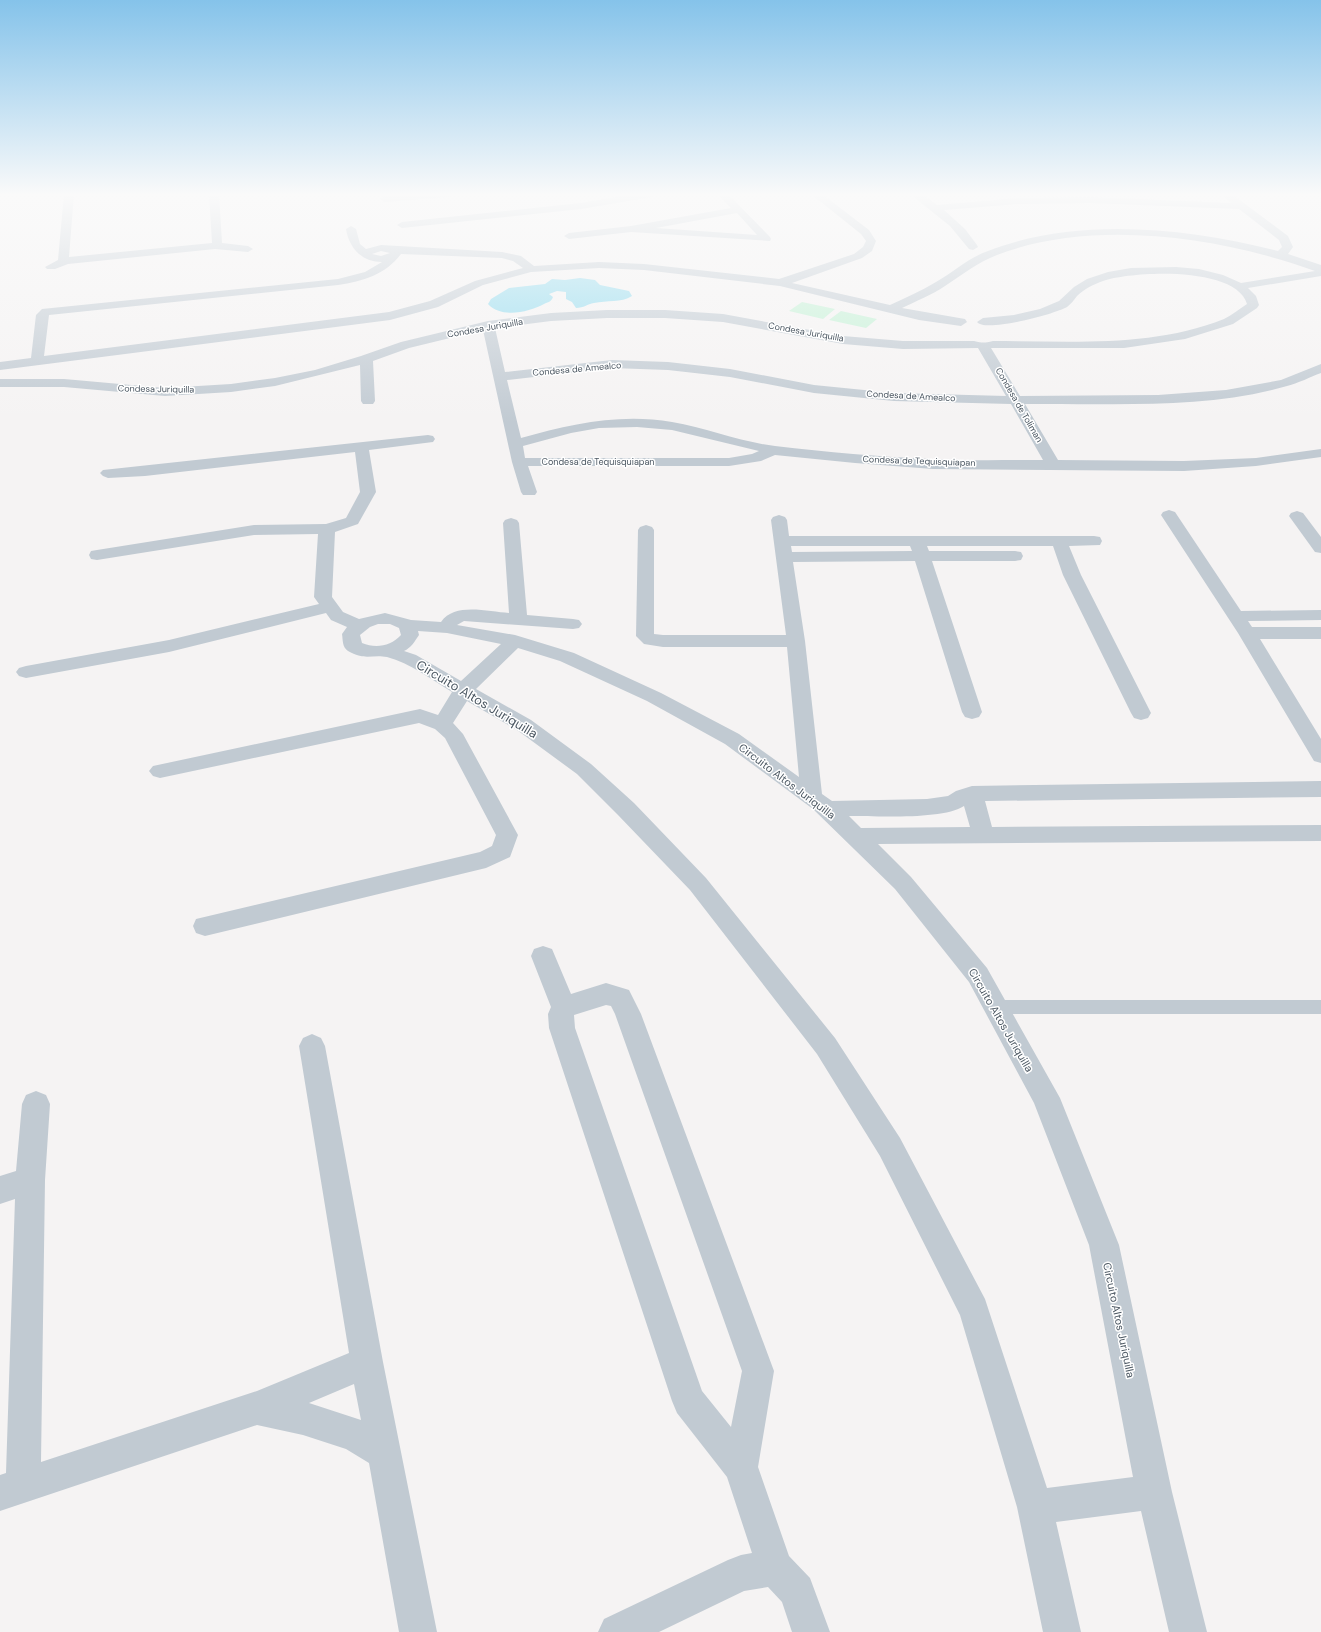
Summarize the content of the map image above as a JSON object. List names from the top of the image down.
{
  "streets": {
    "street": [
      "Condesa Juriquilla",
      "Condesa de Amealco",
      "Condesa de Toliman",
      "Condesa de Tequisquiapan",
      "Circuito Altos Juriquilla"
    ]
  },
  "crossings": [
    ["Condesa Juriquilla", "Condesa de Toliman"],
    ["Condesa de Amealco", "Condesa de Toliman"],
    ["Condesa de Toliman", "Condesa de Tequisquiapan"]
  ]
}
